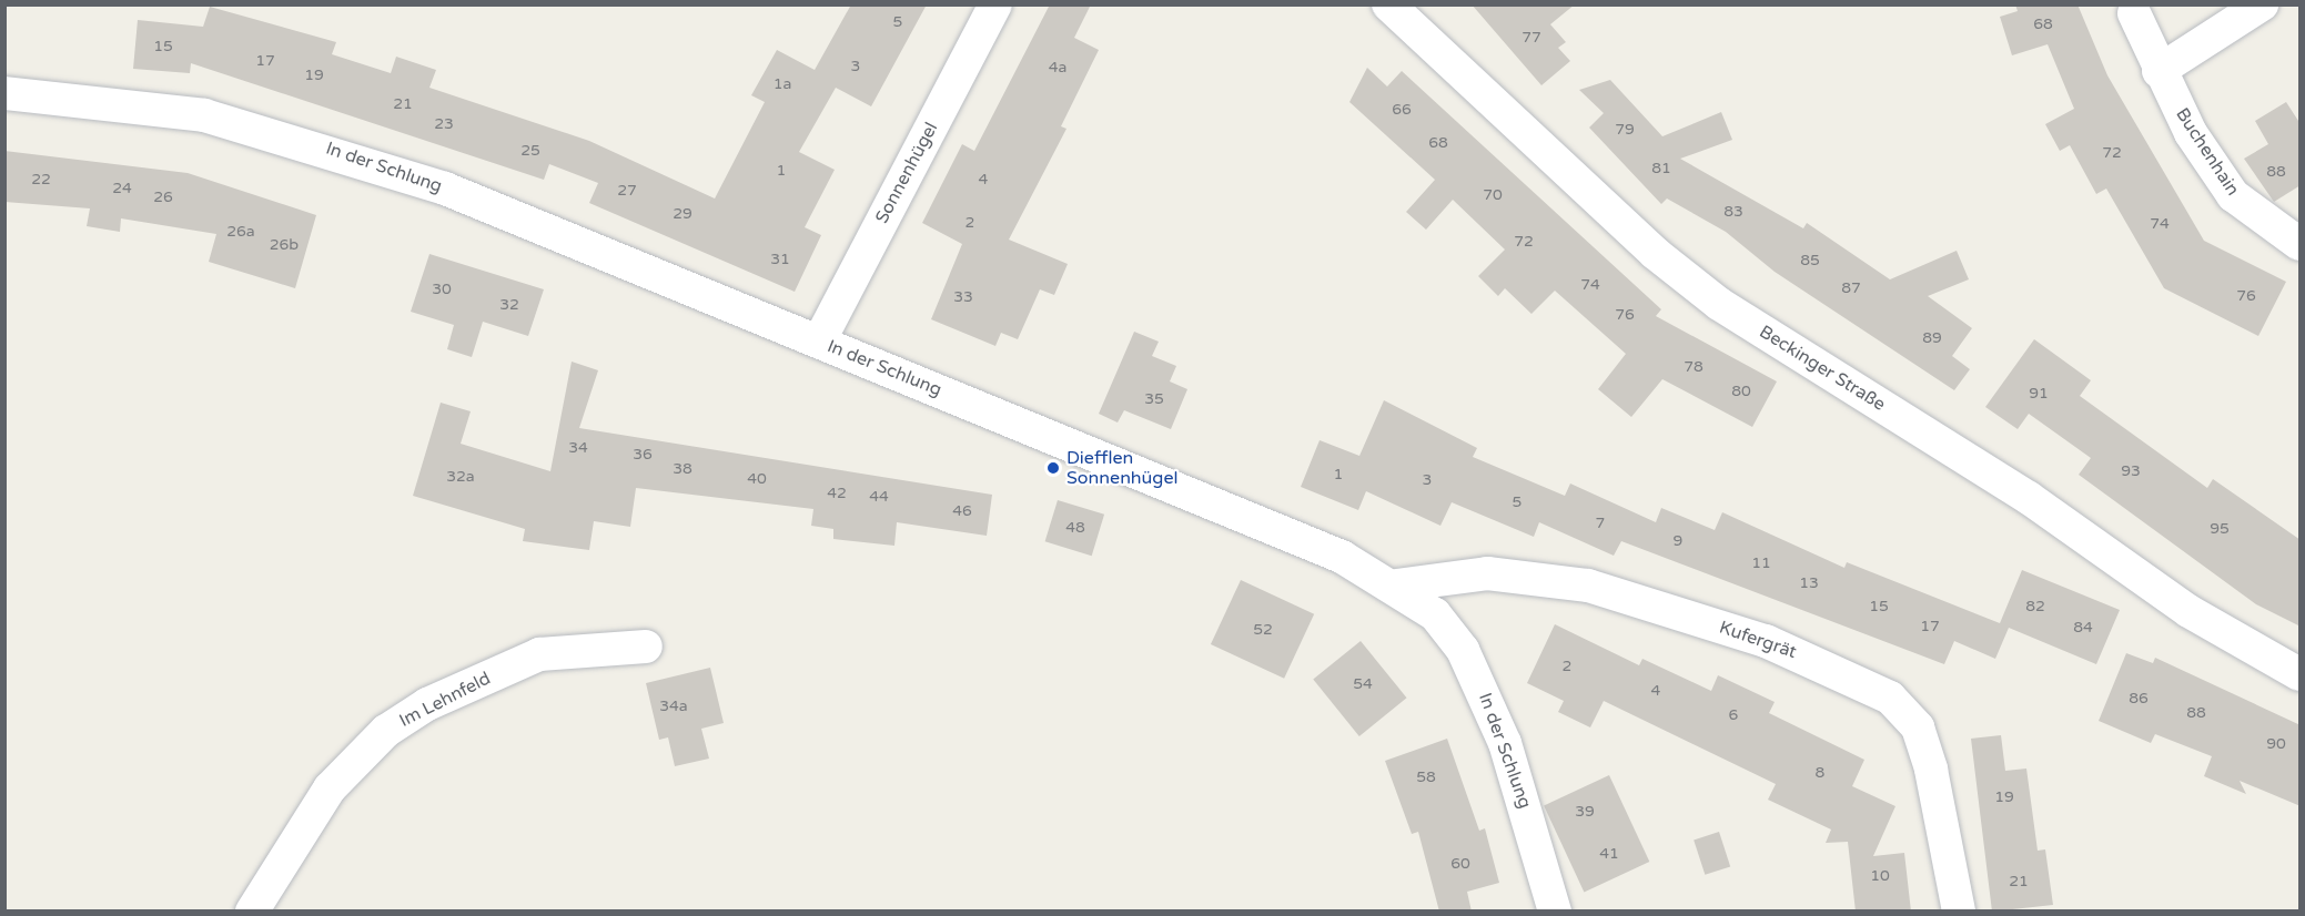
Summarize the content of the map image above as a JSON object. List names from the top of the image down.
{
  "streets": {
    "street": [
      "Buchenhain",
      "In der Schlung",
      "Sonnenhügel",
      "Beckinger Straße",
      "Kufergrät",
      "Im Lehnfeld"
    ]
  },
  "crossings": [
    ["In der Schlung", "Sonnenhügel"],
    ["In der Schlung", "Kufergrät"]
  ],
  "places": ["Diefflen Sonnenhügel"],
  "house_numbers": [
    "5",
    "68",
    "77",
    "15",
    "17",
    "3",
    "4a",
    "19",
    "1a",
    "21",
    "66",
    "23",
    "79",
    "68",
    "25",
    "72",
    "81",
    "1",
    "88",
    "22",
    "4",
    "24",
    "27",
    "70",
    "26",
    "83",
    "29",
    "2",
    "74",
    "26a",
    "72",
    "26b",
    "31",
    "85",
    "74",
    "87",
    "30",
    "76",
    "33",
    "32",
    "76",
    "89",
    "78",
    "80",
    "91",
    "35",
    "34",
    "36",
    "38",
    "93",
    "1",
    "32a",
    "40",
    "3",
    "42",
    "44",
    "5",
    "46",
    "7",
    "48",
    "95",
    "9",
    "11",
    "13",
    "15",
    "82",
    "17",
    "84",
    "52",
    "2",
    "54",
    "4",
    "86",
    "34a",
    "88",
    "6",
    "90",
    "8",
    "58",
    "19",
    "39",
    "41",
    "60",
    "10",
    "21"
  ]
}
